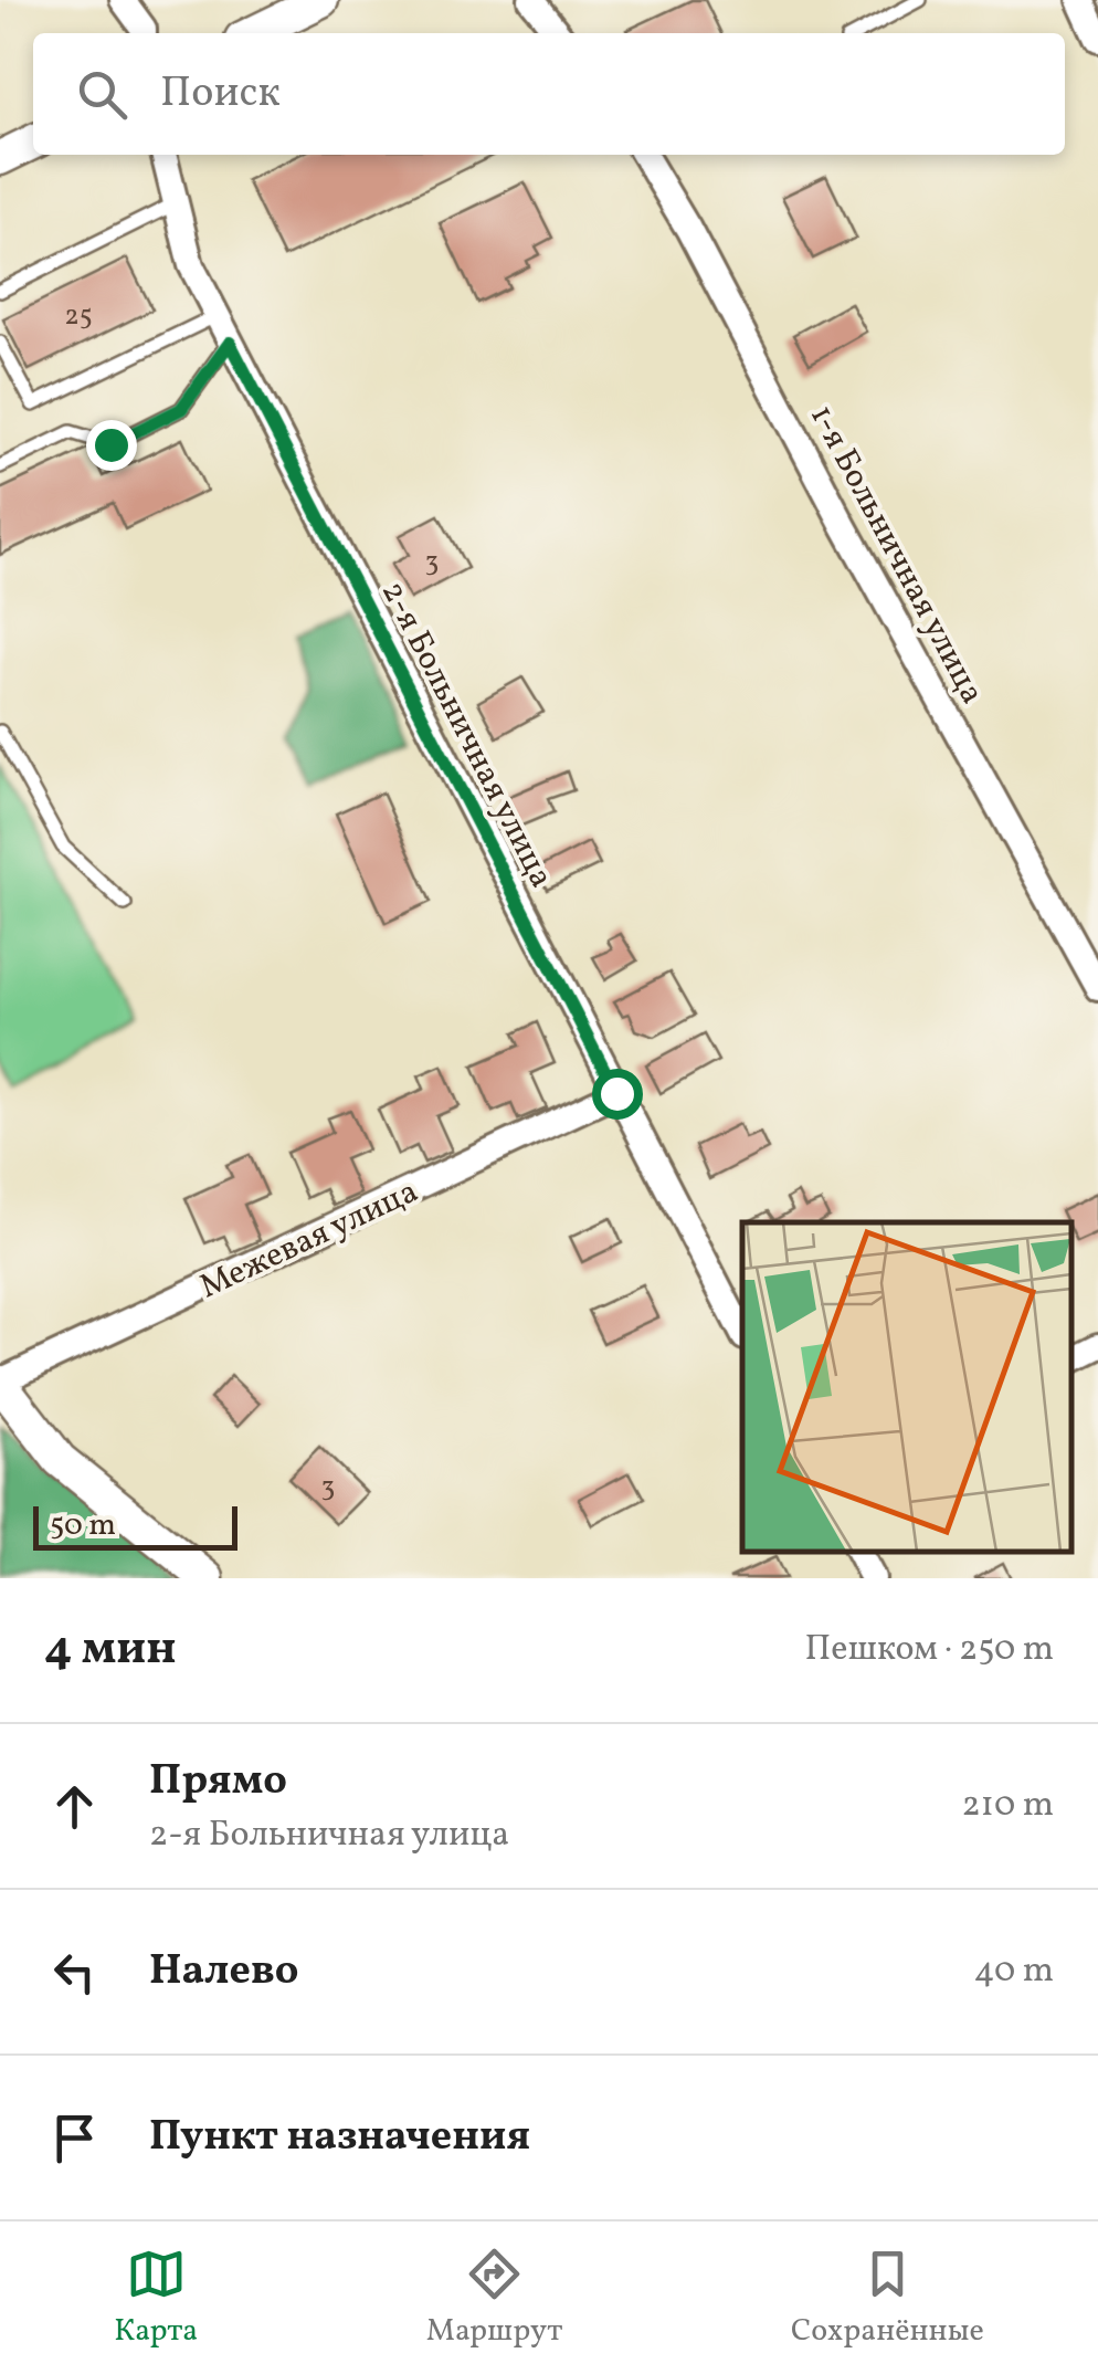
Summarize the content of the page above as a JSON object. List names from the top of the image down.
{
  "streets": {
    "street": ["1-я Больничная улица", "2-я Больничная улица", "Межевая улица"]
  },
  "crossings": [
    ["2-я Больничная улица", "Межевая улица"]
  ],
  "house_numbers": ["25", "3", "3"],
  "scale_bar": "50 m",
  "page": {
    "search": "Поиск",
    "scale": "50 m",
    "heading": ["4 мин", "Пешком · 250 m"],
    "list": [
      ["Прямо", "2-я Больничная улица", "210 m"],
      ["Налево", "40 m"],
      "Пункт назначения"
    ],
    "nav": ["Карта", "Маршрут", "Сохранённые"]
  }
}
